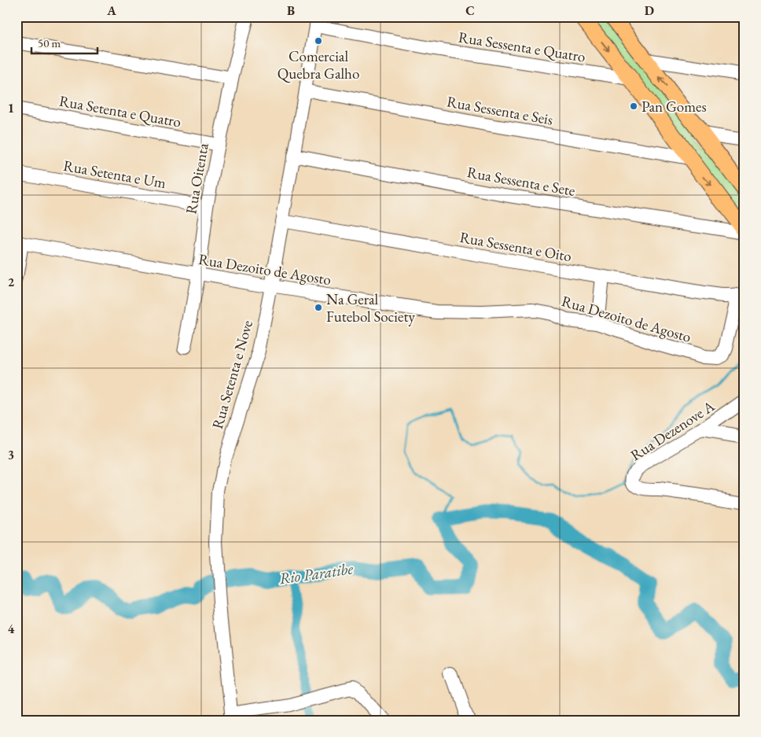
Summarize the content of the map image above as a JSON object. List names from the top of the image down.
{
  "streets": {
    "street": [
      "Rua Sessenta e Quatro",
      "Rua Sessenta e Seis",
      "Rua Setenta e Quatro",
      "Rua Setenta e Um",
      "Rua Oitenta",
      "Rua Sessenta e Sete",
      "Rua Sessenta e Oito",
      "Rua Dezoito de Agosto",
      "Rua Setenta e Nove",
      "Rua Dezenove A"
    ]
  },
  "crossings": [
    ["Rua Sessenta e Quatro", "Rua Setenta e Nove"],
    ["Rua Sessenta e Seis", "Rua Setenta e Nove"],
    ["Rua Setenta e Quatro", "Rua Oitenta"],
    ["Rua Setenta e Um", "Rua Oitenta"],
    ["Rua Oitenta", "Rua Dezoito de Agosto"],
    ["Rua Sessenta e Sete", "Rua Setenta e Nove"],
    ["Rua Sessenta e Oito", "Rua Dezoito de Agosto"],
    ["Rua Sessenta e Oito", "Rua Setenta e Nove"],
    ["Rua Dezoito de Agosto", "Rua Setenta e Nove"]
  ],
  "water": ["Rio Paratibe"],
  "places": ["Comercial Quebra Galho", "Pan Gomes", "Na Geral Futebol Society"],
  "scale_bar": "50 m",
  "grid": {
    "columns": [
      "A",
      "B",
      "C",
      "D"
    ],
    "rows": [
      "1",
      "2",
      "3",
      "4"
    ]
  }
}
